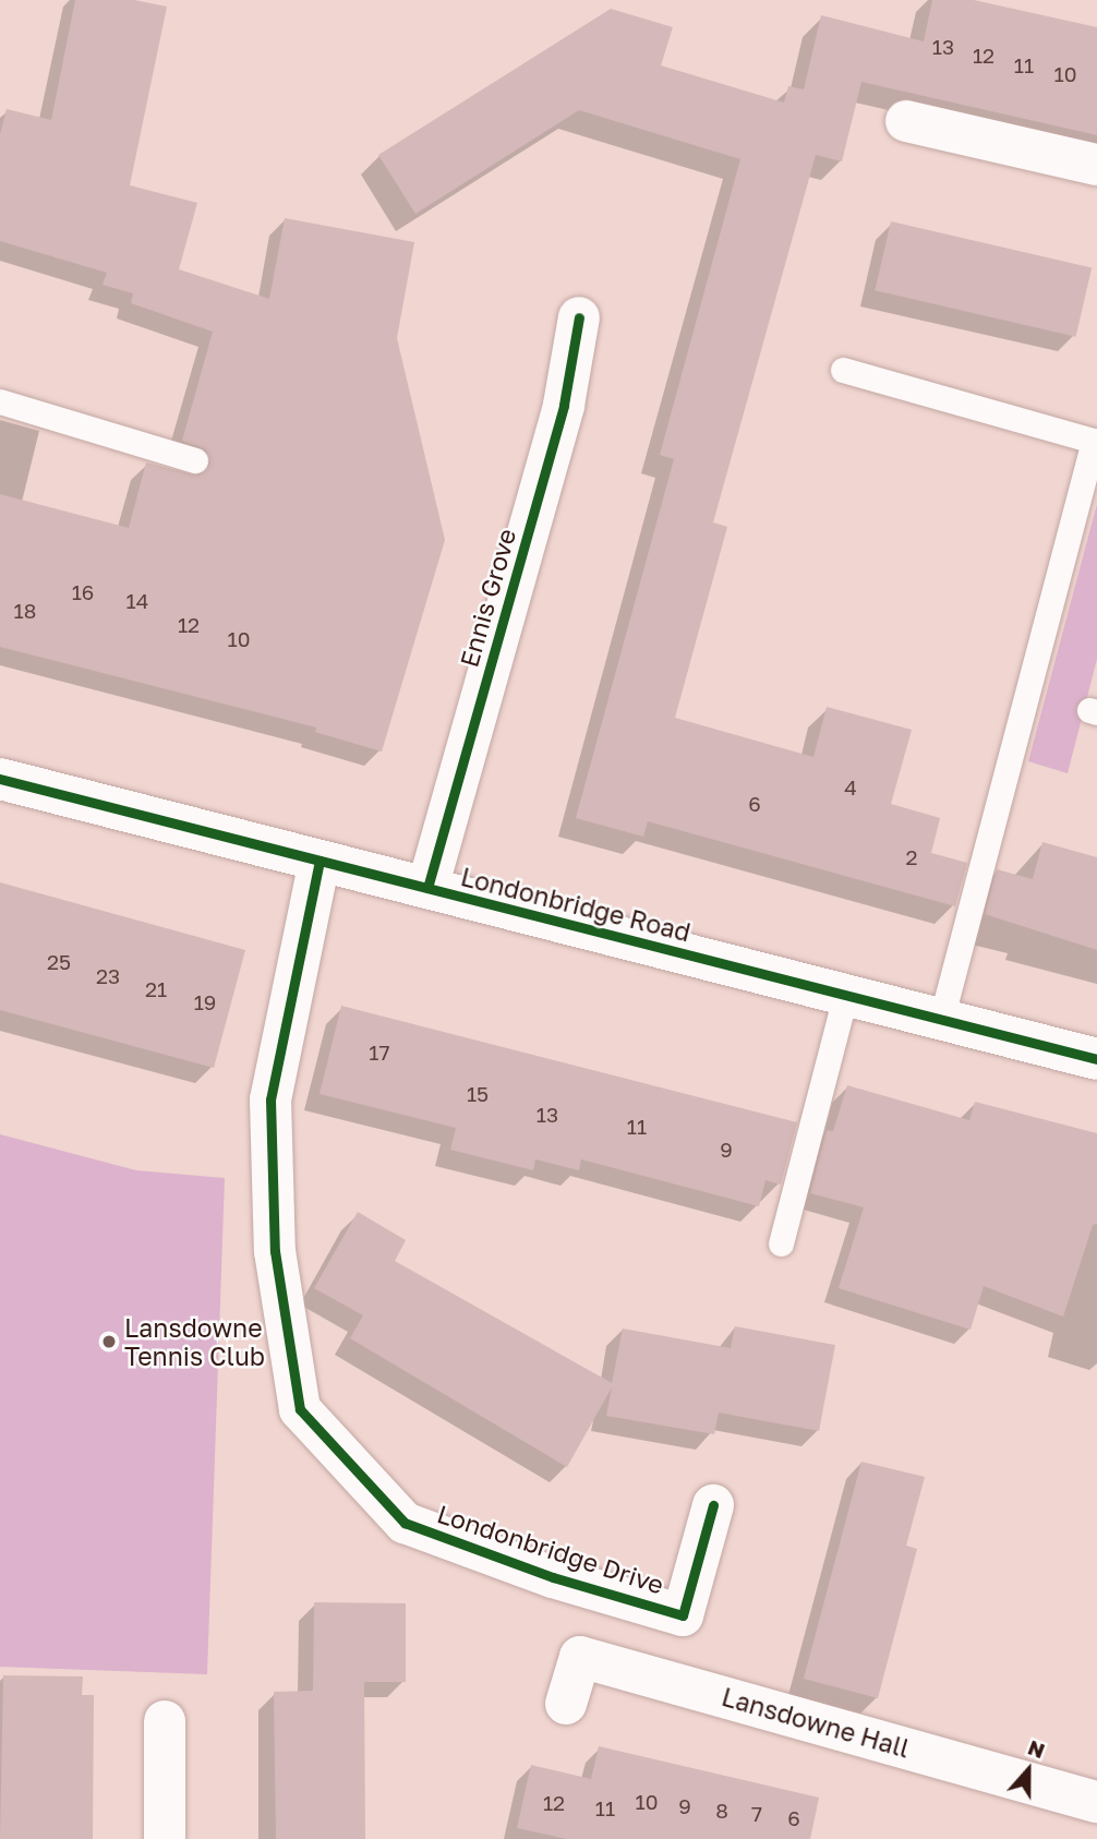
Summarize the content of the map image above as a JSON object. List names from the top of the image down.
{
  "streets": {
    "street": [
      "Ennis Grove",
      "Londonbridge Road",
      "Londonbridge Drive",
      "Lansdowne Hall"
    ]
  },
  "crossings": [
    ["Ennis Grove", "Londonbridge Road"],
    ["Londonbridge Road", "Londonbridge Drive"]
  ],
  "places": ["Lansdowne Tennis Club"],
  "house_numbers": [
    "13",
    "12",
    "11",
    "10",
    "16",
    "14",
    "18",
    "12",
    "10",
    "4",
    "6",
    "2",
    "25",
    "23",
    "21",
    "19",
    "17",
    "15",
    "13",
    "11",
    "9",
    "10",
    "12",
    "9",
    "11",
    "8",
    "7",
    "6"
  ],
  "north": "top"
}
